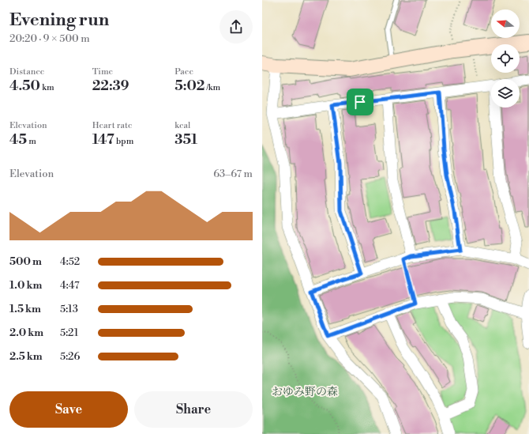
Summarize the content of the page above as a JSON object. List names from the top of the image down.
{
  "parks": ["おゆみ野の森"],
  "north": "left",
  "page": {
    "heading": ["Evening run", "20:20 · 9 × 500 m"],
    "stats": [
      ["Distance", "4.50 km"],
      ["Time", "22:39"],
      ["Pace", "5:02 /km"],
      ["Elevation", "45 m"],
      ["Heart rate", "147 bpm"],
      ["kcal", "351"]
    ],
    "chart": ["Elevation", "63–67 m"],
    "list": [
      {
        "name": "500 m",
        "note": "4:52"
      },
      {
        "name": "1.0 km",
        "note": "4:47"
      },
      {
        "name": "1.5 km",
        "note": "5:13"
      },
      {
        "name": "2.0 km",
        "note": "5:21"
      },
      {
        "name": "2.5 km",
        "note": "5:26"
      }
    ],
    "buttons": ["Save", "Share"]
  }
}
